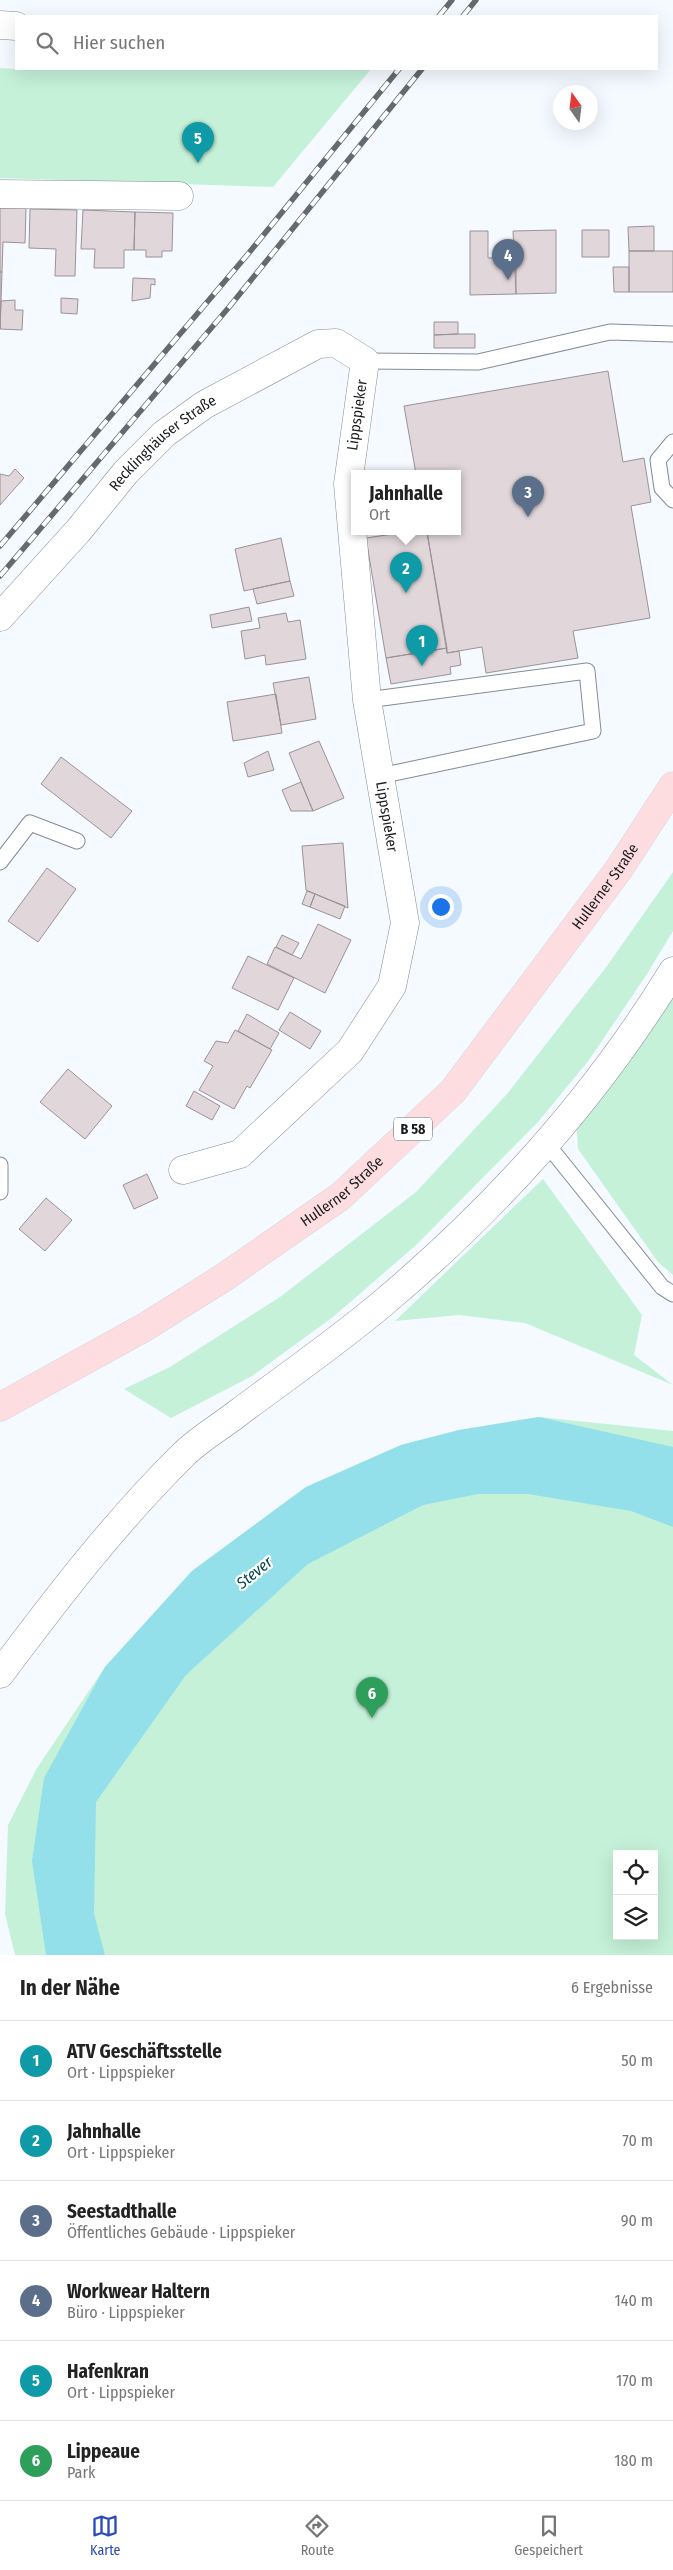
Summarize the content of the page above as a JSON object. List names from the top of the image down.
{
  "streets": {
    "main road": ["Hullerner Straße", "B 58"],
    "street": ["Lippspieker", "Recklinghäuser Straße"]
  },
  "crossings": [
    ["Lippspieker", "Recklinghäuser Straße"]
  ],
  "water": ["Stever"],
  "north": "top",
  "page": {
    "search": "Hier suchen",
    "pins": [
      "5",
      "4",
      "3",
      "2",
      "1",
      "6"
    ],
    "popup": ["Jahnhalle", "Ort"],
    "heading": ["In der Nähe", "6 Ergebnisse"],
    "list": [
      {
        "mark": "1",
        "name": "ATV Geschäftsstelle",
        "note": "Ort · Lippspieker",
        "value": "50 m"
      },
      {
        "mark": "2",
        "name": "Jahnhalle",
        "note": "Ort · Lippspieker",
        "value": "70 m"
      },
      {
        "mark": "3",
        "name": "Seestadthalle",
        "note": "Öffentliches Gebäude · Lippspieker",
        "value": "90 m"
      },
      {
        "mark": "4",
        "name": "Workwear Haltern",
        "note": "Büro · Lippspieker",
        "value": "140 m"
      },
      {
        "mark": "5",
        "name": "Hafenkran",
        "note": "Ort · Lippspieker",
        "value": "170 m"
      },
      {
        "mark": "6",
        "name": "Lippeaue",
        "note": "Park",
        "value": "180 m"
      }
    ],
    "nav": ["Karte", "Route", "Gespeichert"]
  }
}
